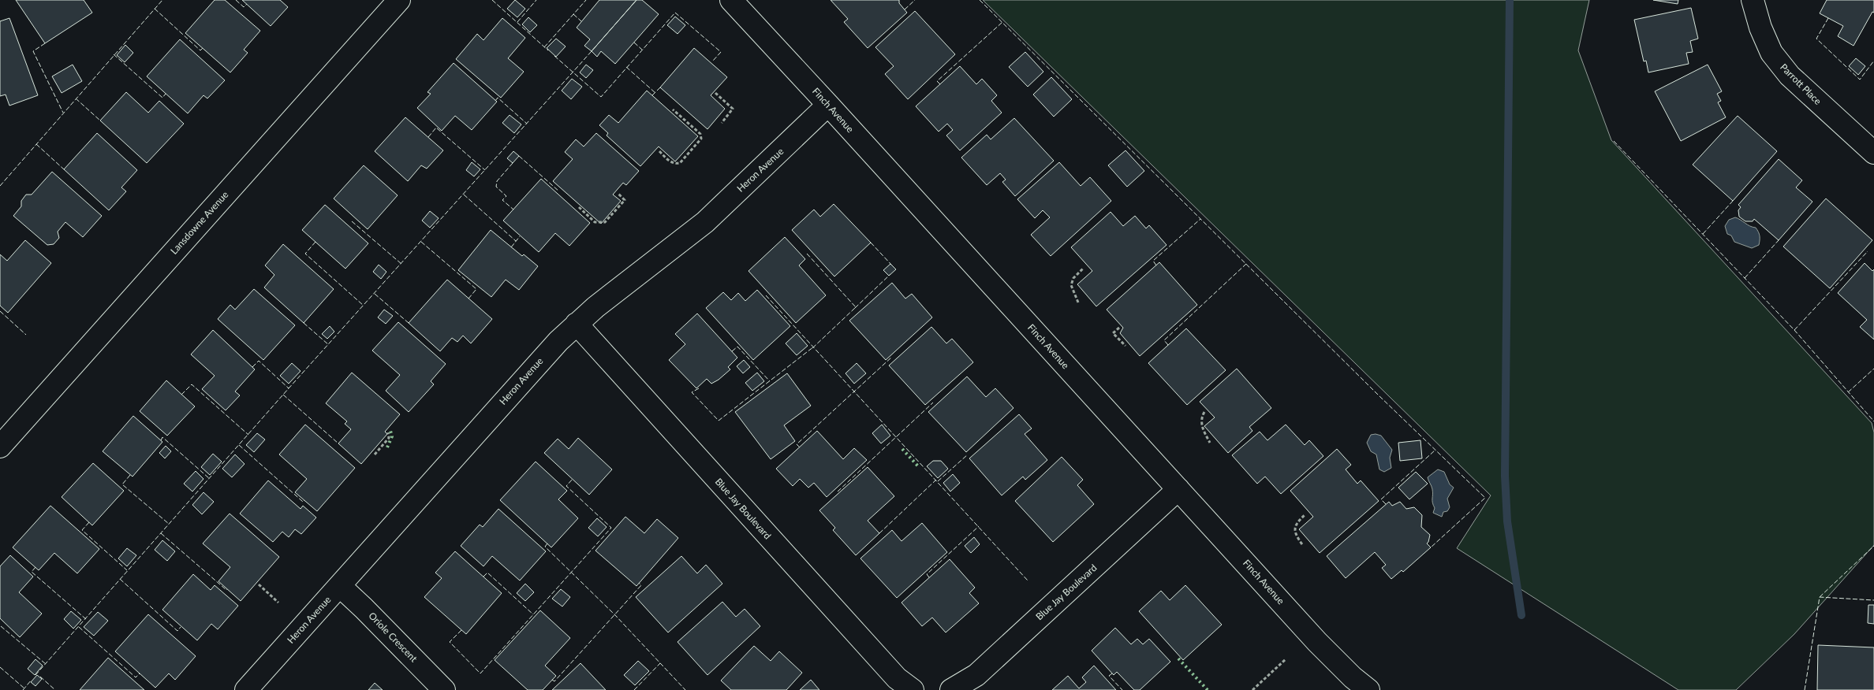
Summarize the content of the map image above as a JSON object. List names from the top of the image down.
{
  "streets": {
    "street": [
      "Parrott Place",
      "Finch Avenue",
      "Heron Avenue",
      "Lansdowne Avenue",
      "Blue Jay Boulevard",
      "Oriole Crescent"
    ]
  },
  "crossings": [
    ["Finch Avenue", "Heron Avenue"],
    ["Finch Avenue", "Blue Jay Boulevard"],
    ["Heron Avenue", "Blue Jay Boulevard"],
    ["Heron Avenue", "Oriole Crescent"]
  ]
}
